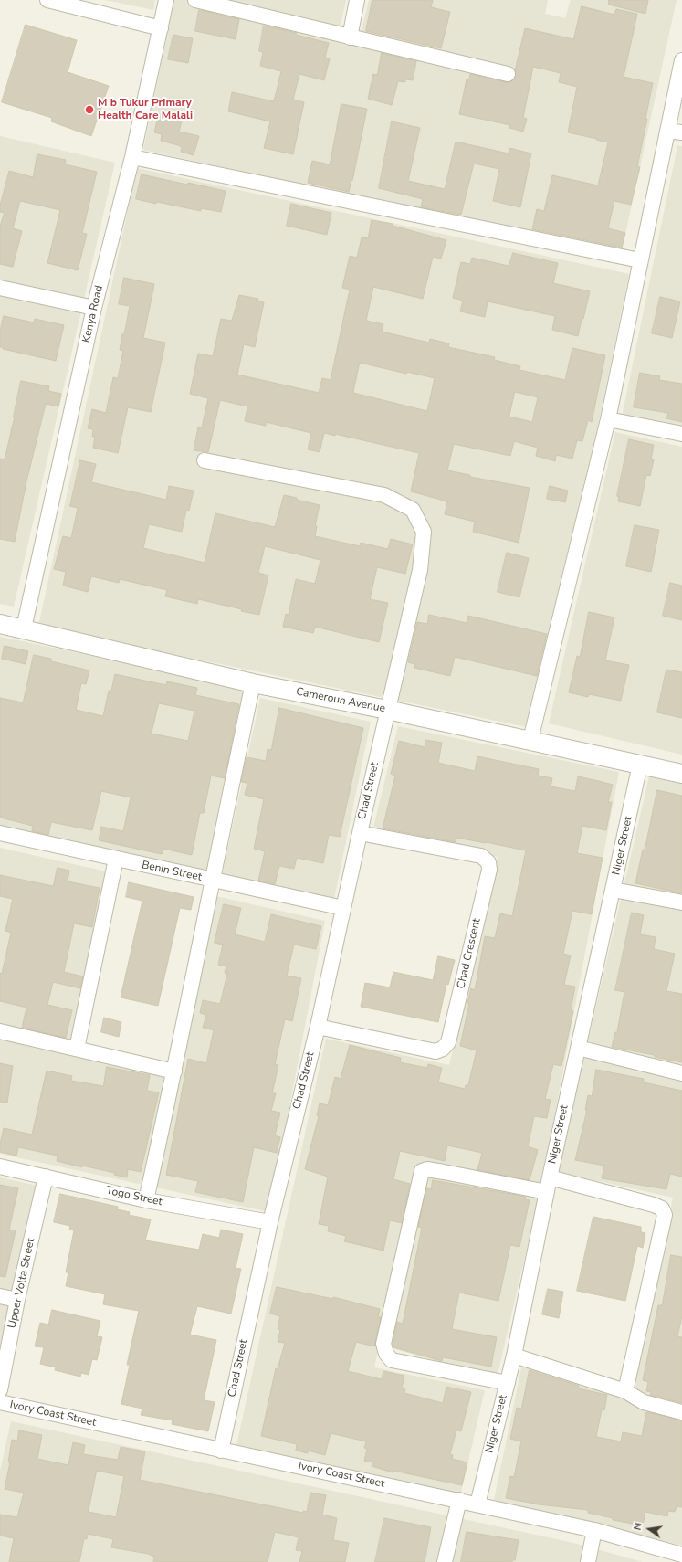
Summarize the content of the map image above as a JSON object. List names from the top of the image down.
{
  "streets": {
    "street": [
      "Kenya Road",
      "Cameroun Avenue",
      "Chad Street",
      "Niger Street",
      "Benin Street",
      "Chad Crescent",
      "Togo Street",
      "Upper Volta Street",
      "Ivory Coast Street"
    ]
  },
  "crossings": [
    ["Kenya Road", "Cameroun Avenue"],
    ["Cameroun Avenue", "Chad Street"],
    ["Cameroun Avenue", "Niger Street"],
    ["Chad Street", "Benin Street"],
    ["Chad Street", "Chad Crescent"],
    ["Chad Street", "Togo Street"],
    ["Chad Street", "Ivory Coast Street"],
    ["Niger Street", "Ivory Coast Street"],
    ["Togo Street", "Upper Volta Street"]
  ],
  "places": ["M b Tukur Primary Health Care Malali"],
  "north": "left"
}
